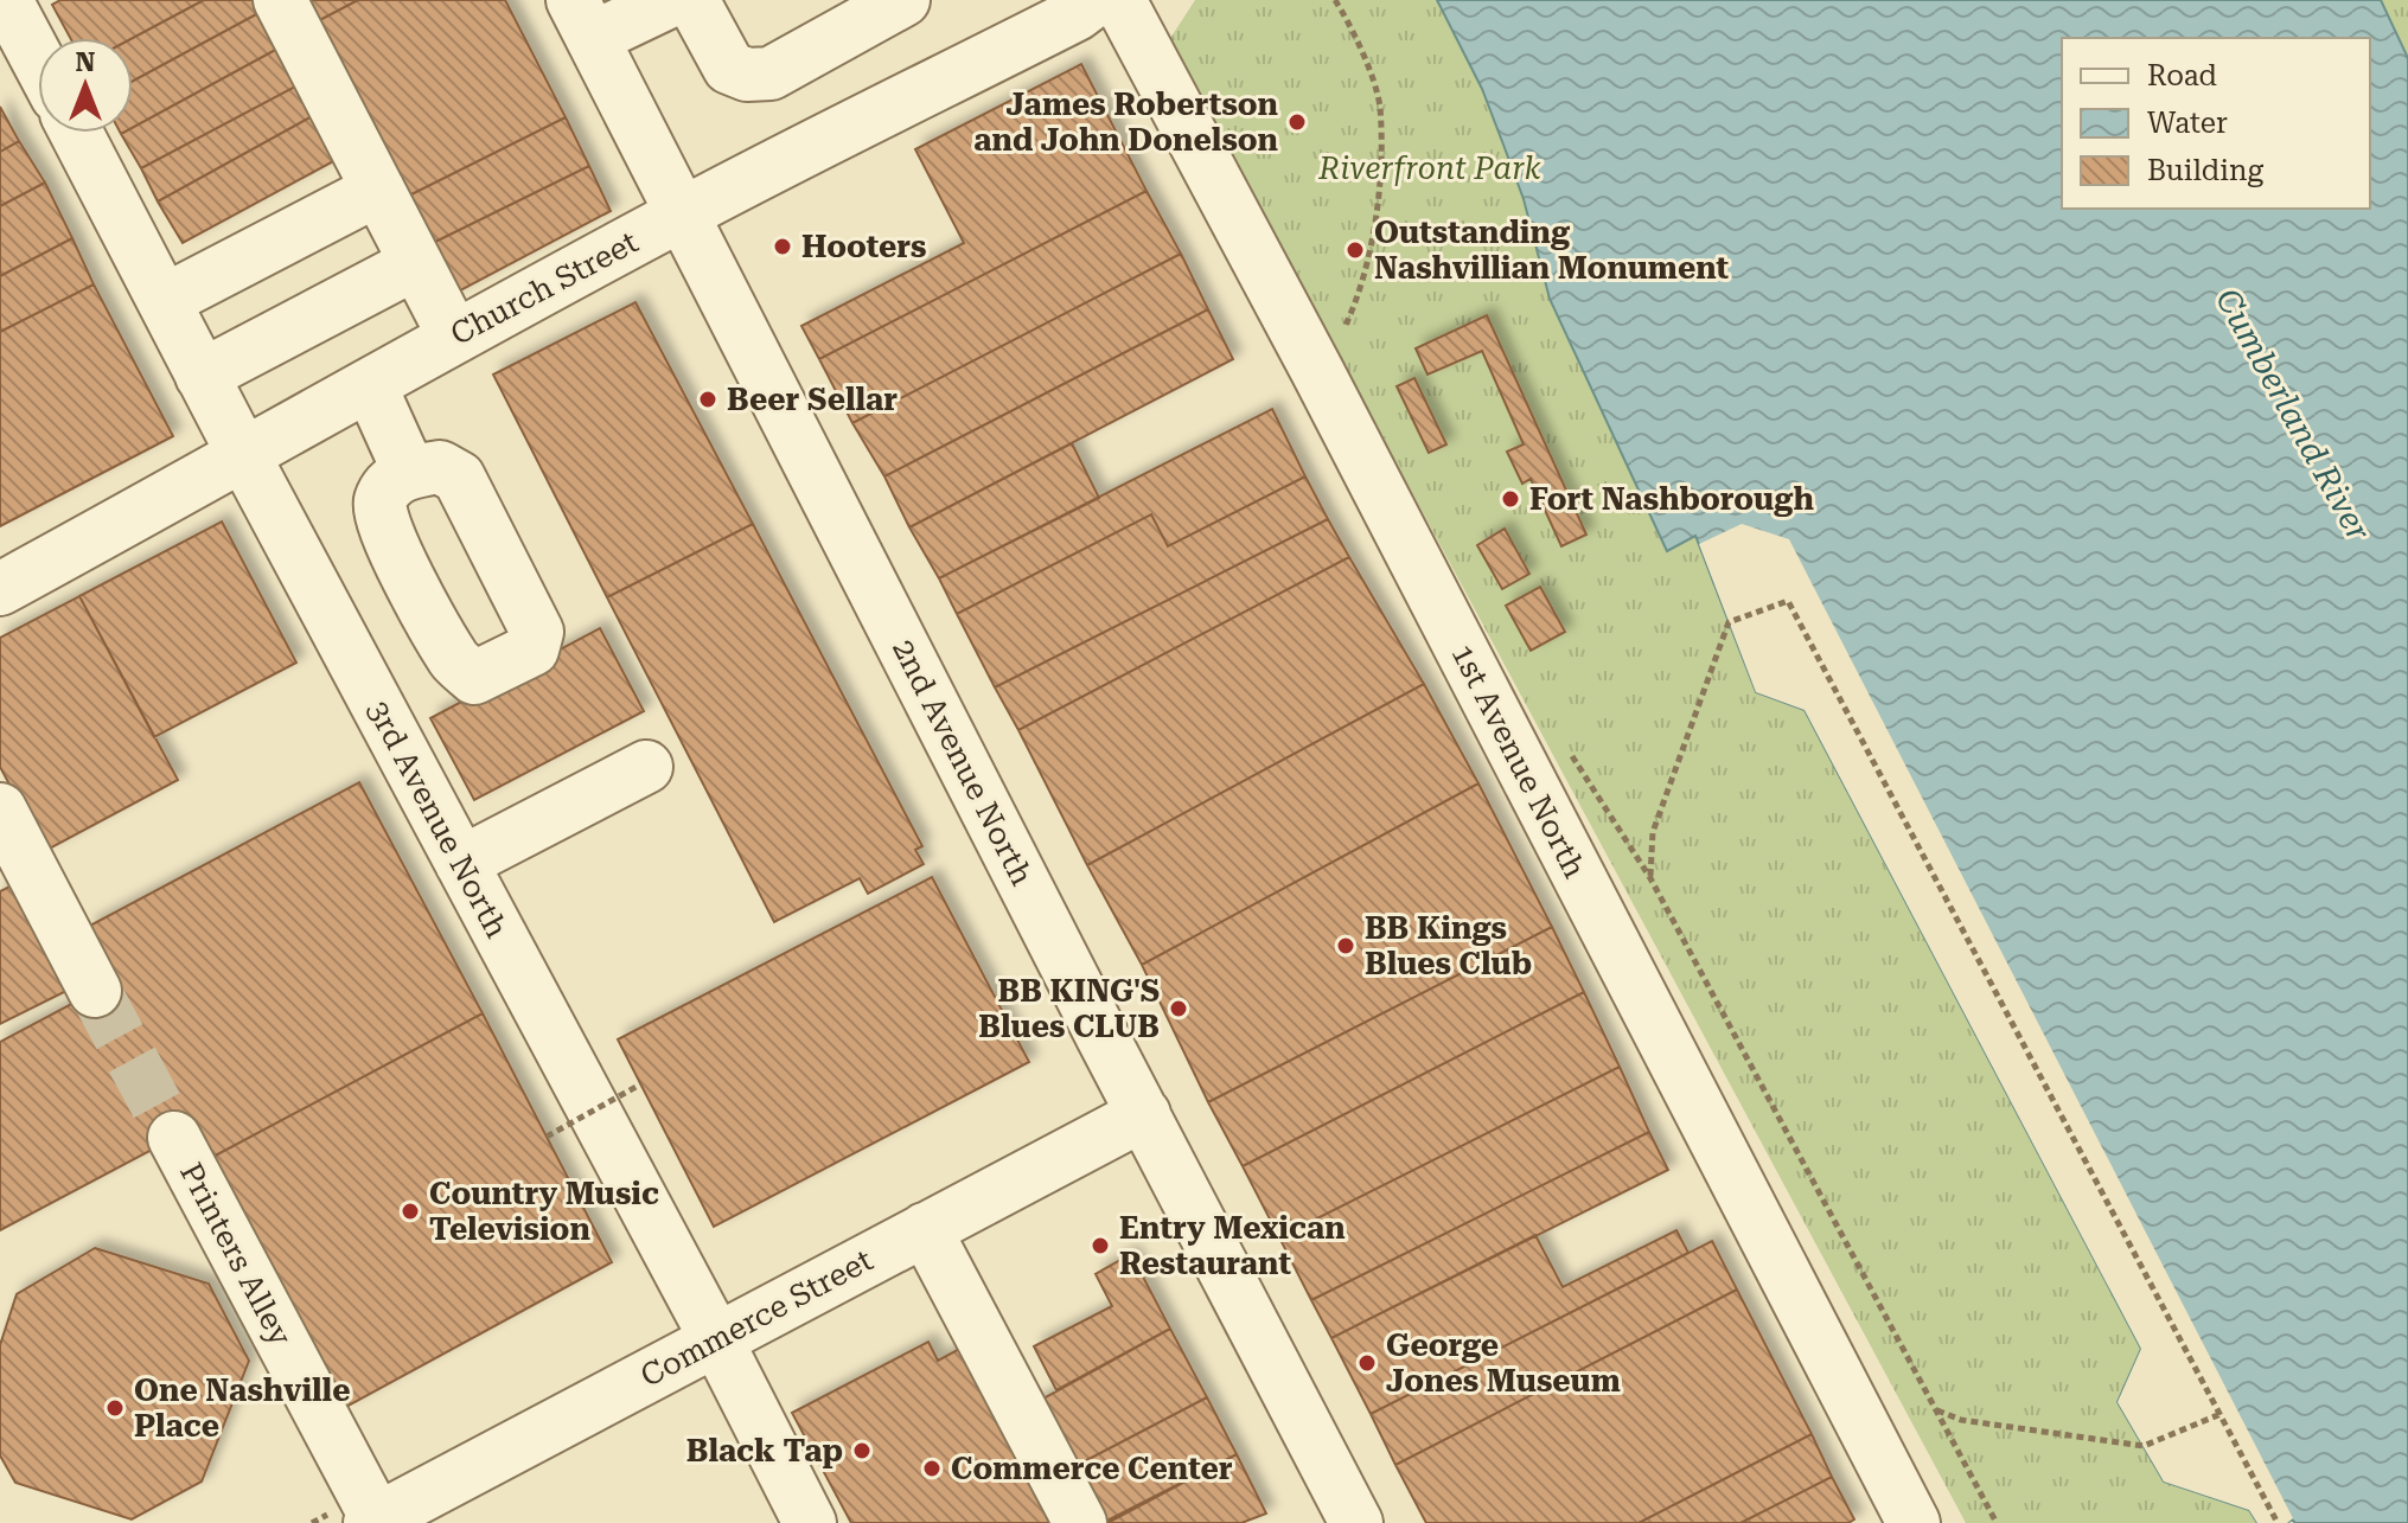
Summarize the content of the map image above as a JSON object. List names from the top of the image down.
{
  "streets": {
    "street": [
      "Church Street",
      "1st Avenue North",
      "2nd Avenue North",
      "3rd Avenue North",
      "Printers Alley",
      "Commerce Street"
    ]
  },
  "crossings": [
    ["Church Street", "2nd Avenue North"],
    ["Church Street", "3rd Avenue North"],
    ["2nd Avenue North", "Commerce Street"],
    ["3rd Avenue North", "Commerce Street"],
    ["Printers Alley", "Commerce Street"]
  ],
  "water": ["Cumberland River"],
  "parks": ["Riverfront Park"],
  "places": [
    "James Robertson and John Donelson",
    "Hooters",
    "Outstanding Nashvillian Monument",
    "Beer Sellar",
    "Fort Nashborough",
    "BB Kings Blues Club",
    "BB KING'S Blues CLUB",
    "Country Music Television",
    "Entry Mexican Restaurant",
    "George Jones Museum",
    "One Nashville Place",
    "Black Tap",
    "Commerce Center"
  ],
  "legend": ["Road", "Water", "Building"],
  "north": "top"
}
